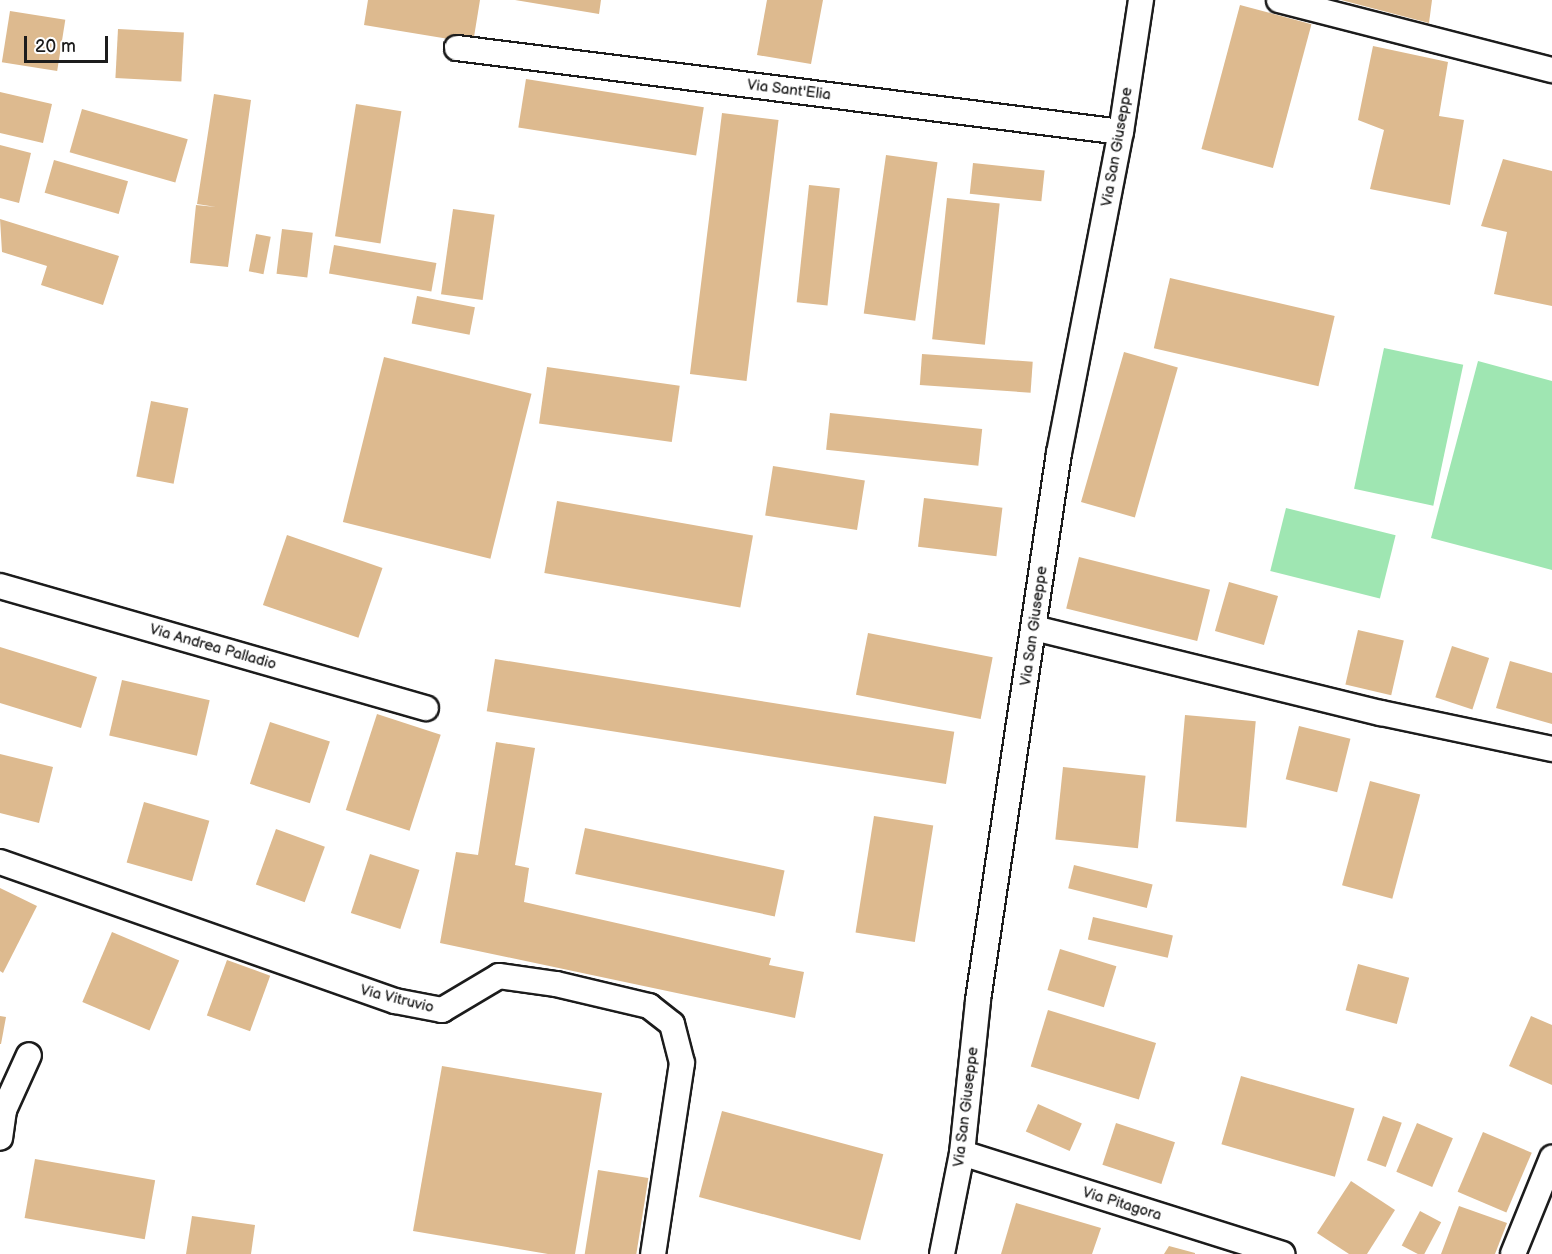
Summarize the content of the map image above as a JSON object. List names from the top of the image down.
{
  "streets": {
    "street": [
      "Via Sant'Elia",
      "Via San Giuseppe",
      "Via Andrea Palladio",
      "Via Vitruvio",
      "Via Pitagora"
    ]
  },
  "crossings": [
    ["Via Sant'Elia", "Via San Giuseppe"],
    ["Via San Giuseppe", "Via Pitagora"]
  ],
  "scale_bar": "20 m"
}
